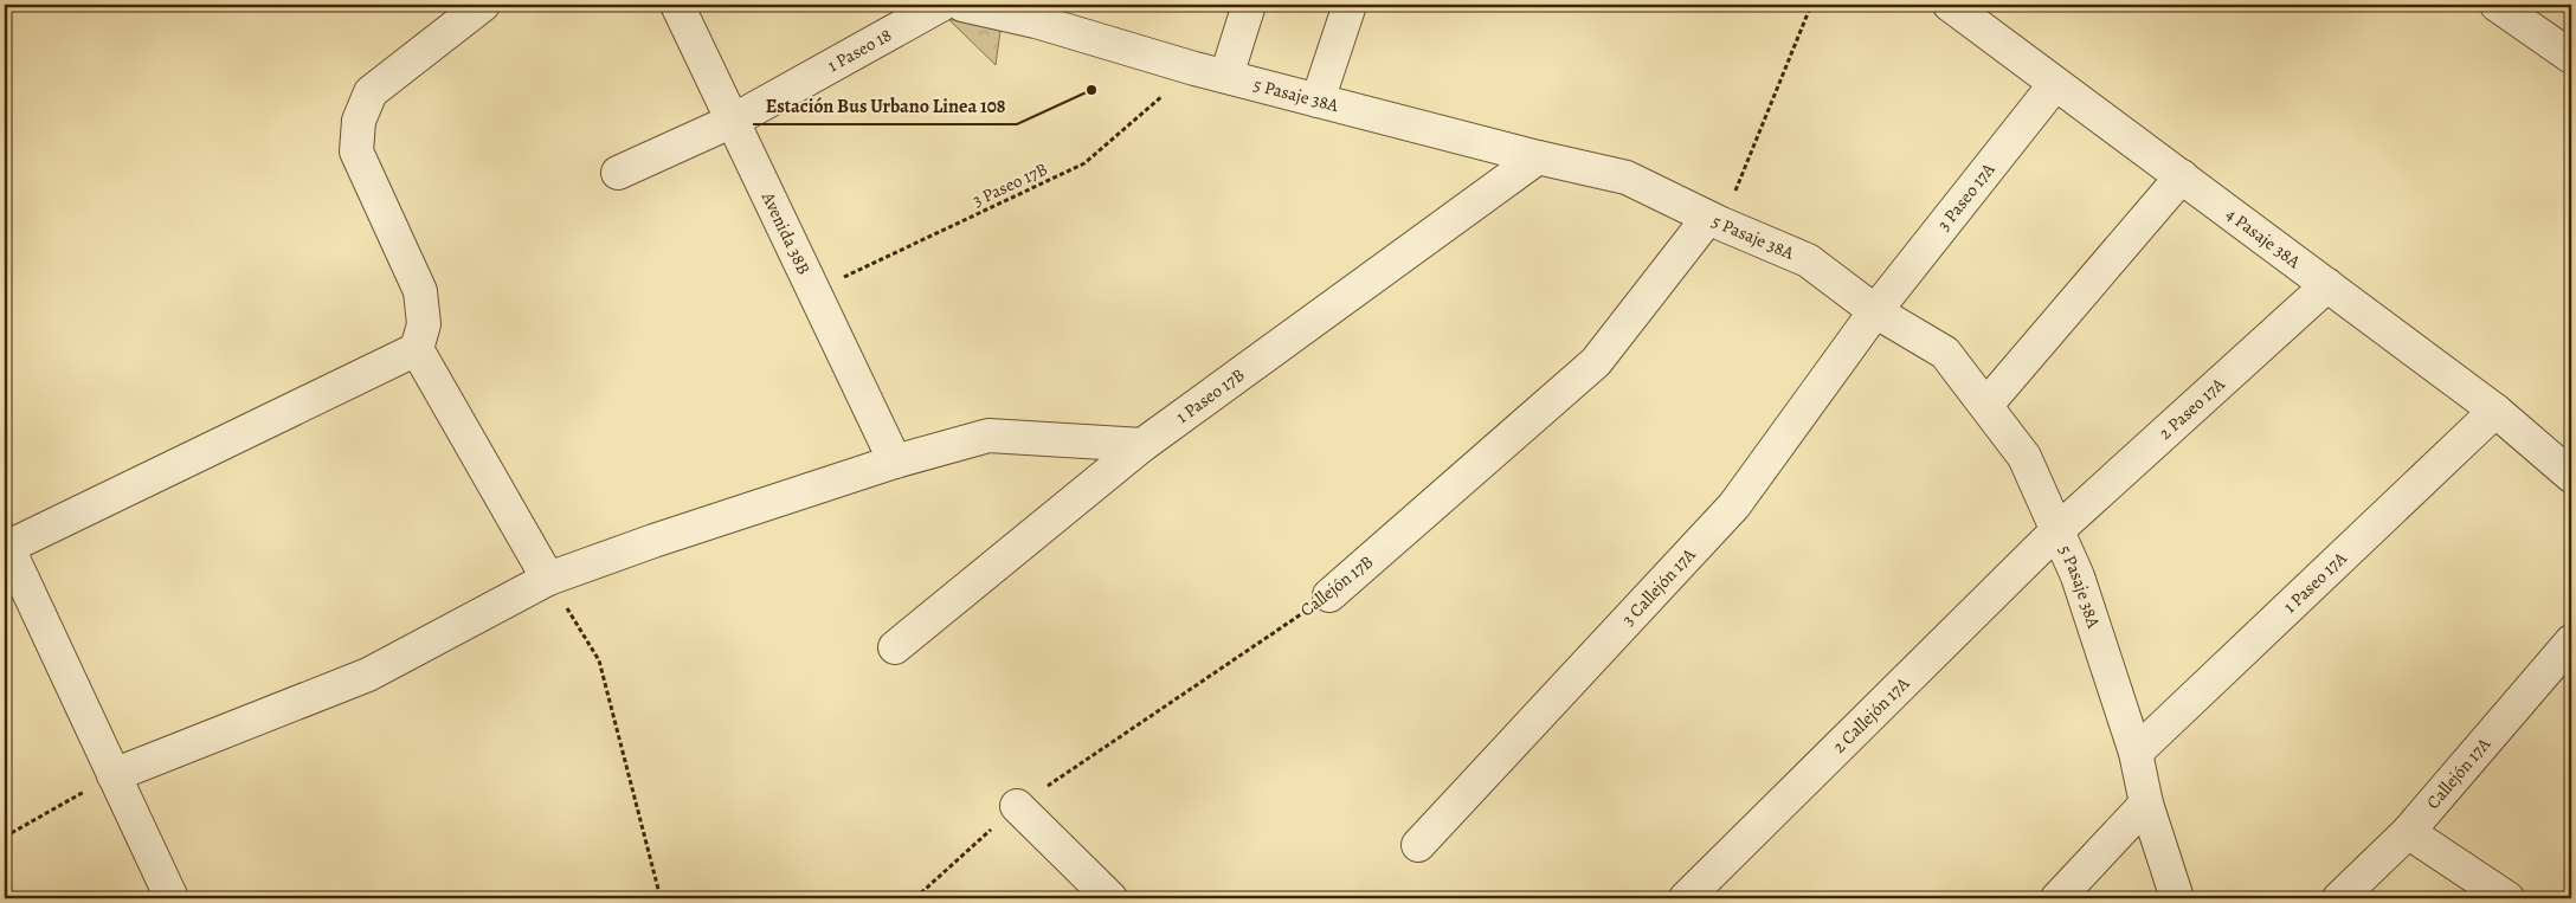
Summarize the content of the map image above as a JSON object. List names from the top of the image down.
{
  "streets": {
    "street": [
      "1 Paseo 18",
      "5 Pasaje 38A",
      "3 Paseo 17A",
      "Avenida 38B",
      "4 Pasaje 38A",
      "1 Paseo 17B",
      "2 Paseo 17A",
      "1 Paseo 17A",
      "Callejón 17B",
      "3 Callejón 17A",
      "2 Callejón 17A",
      "Callejón 17A"
    ],
    "path": ["3 Paseo 17B"]
  },
  "crossings": [
    ["1 Paseo 18", "Avenida 38B"],
    ["5 Pasaje 38A", "3 Paseo 17B"],
    ["5 Pasaje 38A", "3 Paseo 17A"],
    ["5 Pasaje 38A", "1 Paseo 17B"],
    ["5 Pasaje 38A", "2 Paseo 17A"],
    ["5 Pasaje 38A", "1 Paseo 17A"],
    ["5 Pasaje 38A", "Callejón 17B"],
    ["5 Pasaje 38A", "3 Callejón 17A"],
    ["5 Pasaje 38A", "2 Callejón 17A"],
    ["3 Paseo 17B", "Avenida 38B"],
    ["3 Paseo 17A", "4 Pasaje 38A"],
    ["3 Paseo 17A", "3 Callejón 17A"],
    ["4 Pasaje 38A", "2 Paseo 17A"],
    ["4 Pasaje 38A", "1 Paseo 17A"],
    ["2 Paseo 17A", "2 Callejón 17A"]
  ],
  "places": ["Estación Bus Urbano Linea 108"]
}
